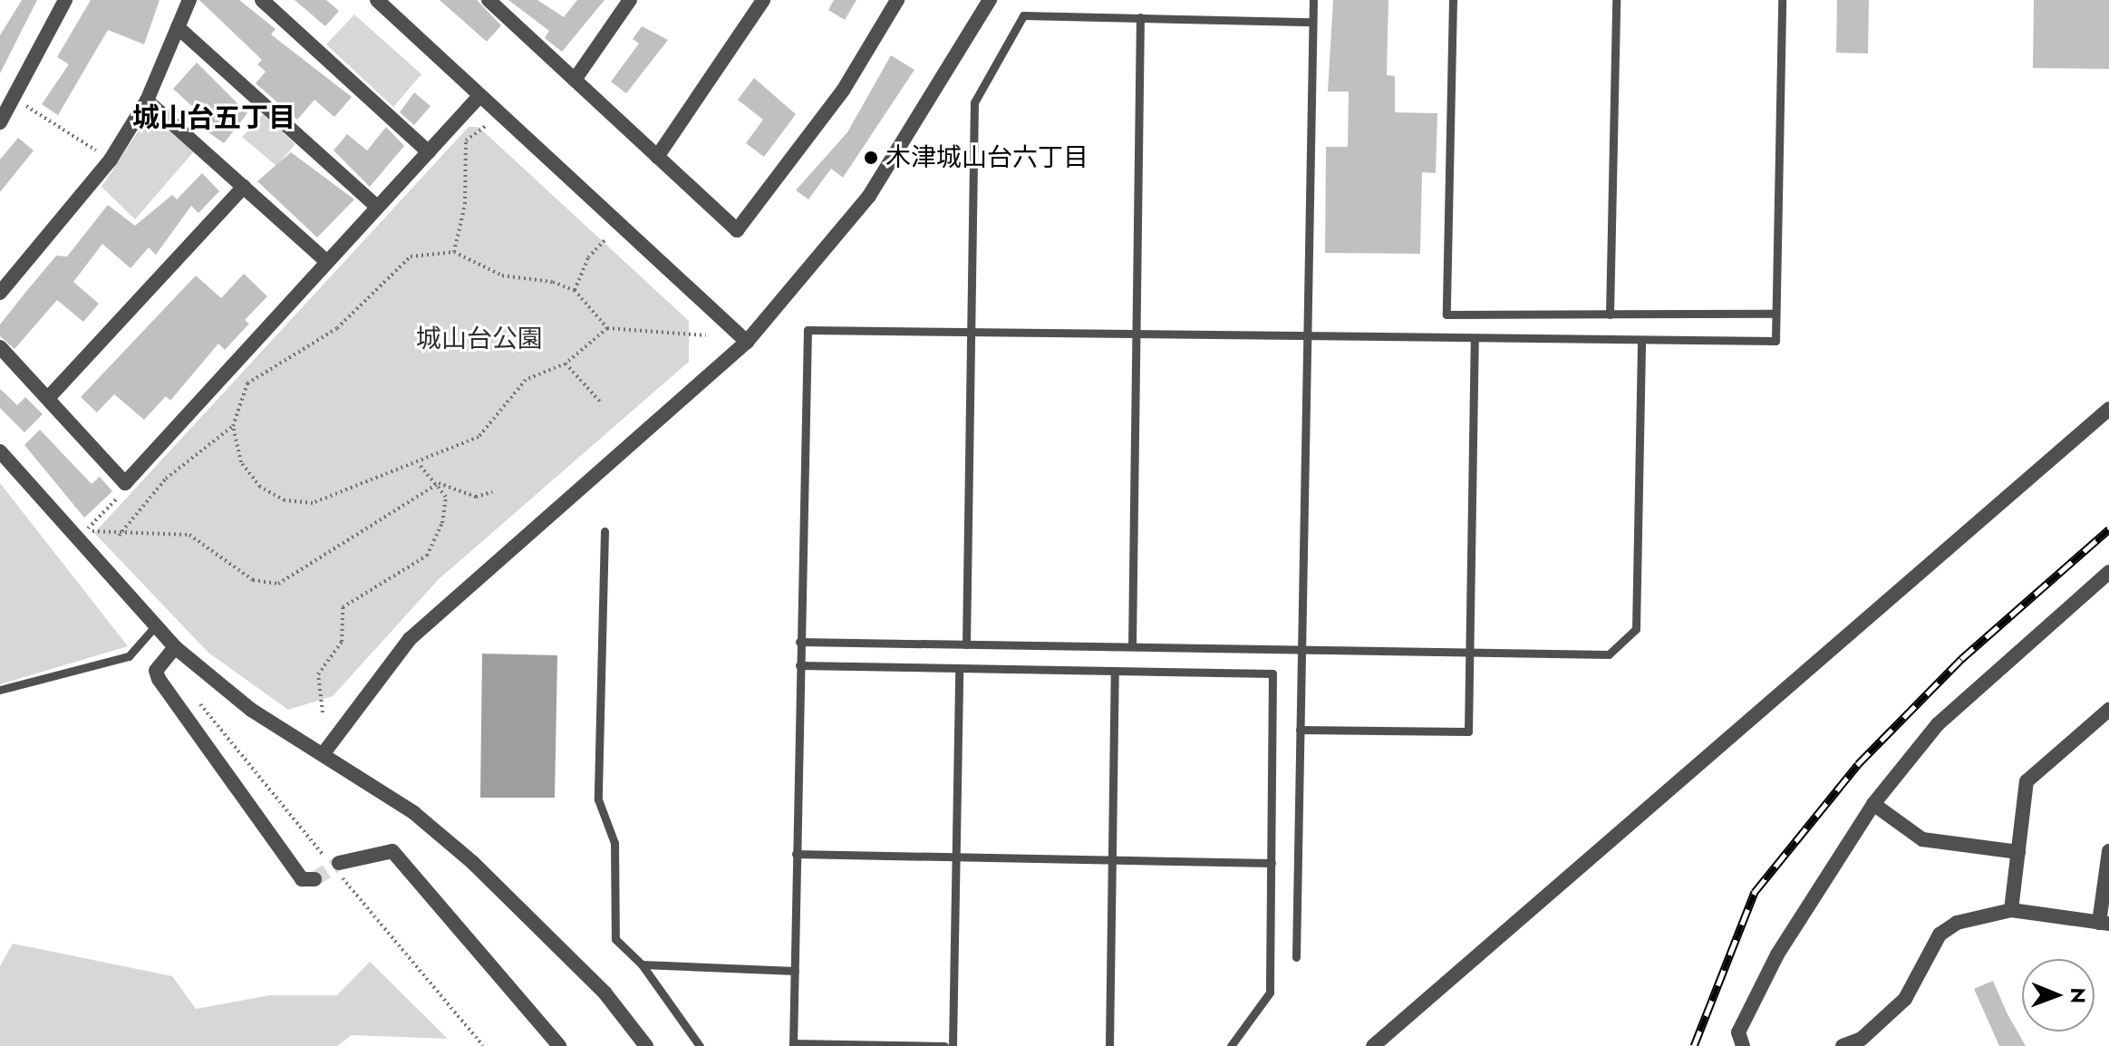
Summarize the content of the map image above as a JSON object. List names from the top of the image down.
{
  "districts": ["城山台五丁目"],
  "parks": ["城山台公園"],
  "places": ["木津城山台六丁目"],
  "north": "right"
}
